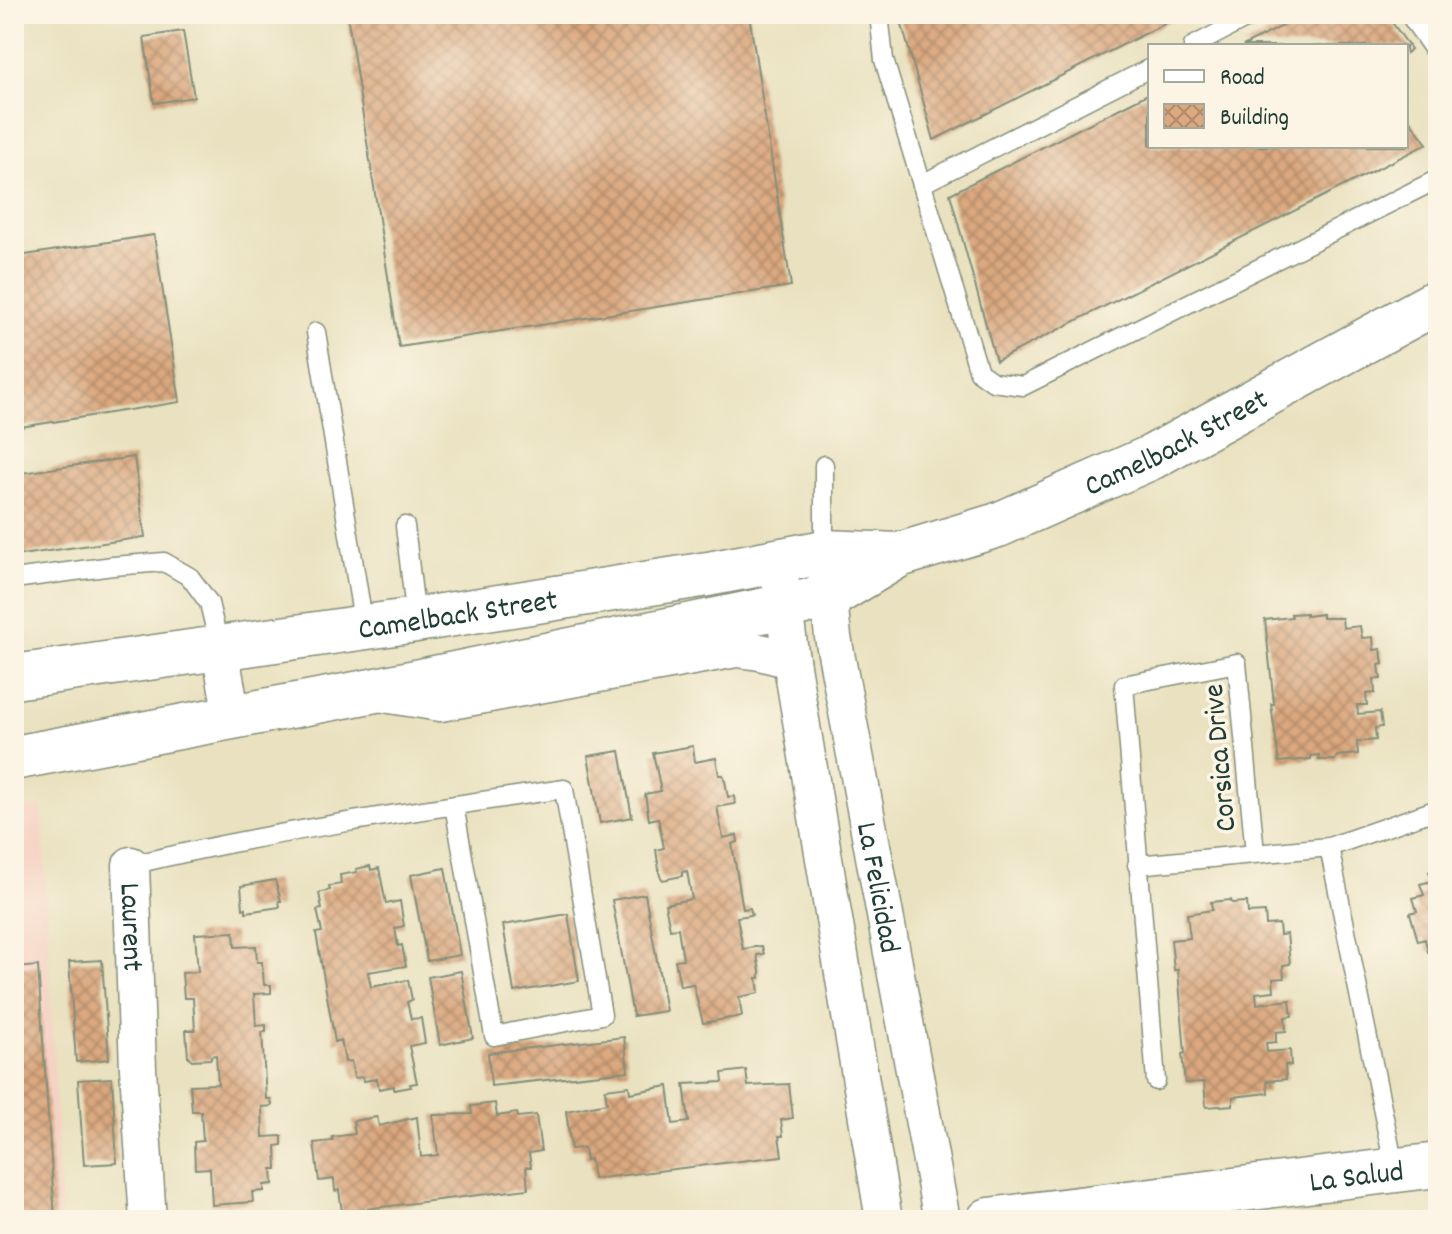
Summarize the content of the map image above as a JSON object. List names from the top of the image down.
{
  "streets": {
    "street": [
      "Camelback Street",
      "La Felicidad",
      "Laurent",
      "La Salud"
    ],
    "lane": ["Corsica Drive"]
  },
  "crossings": [
    ["Camelback Street", "La Felicidad"]
  ],
  "legend": ["Road", "Building"]
}
